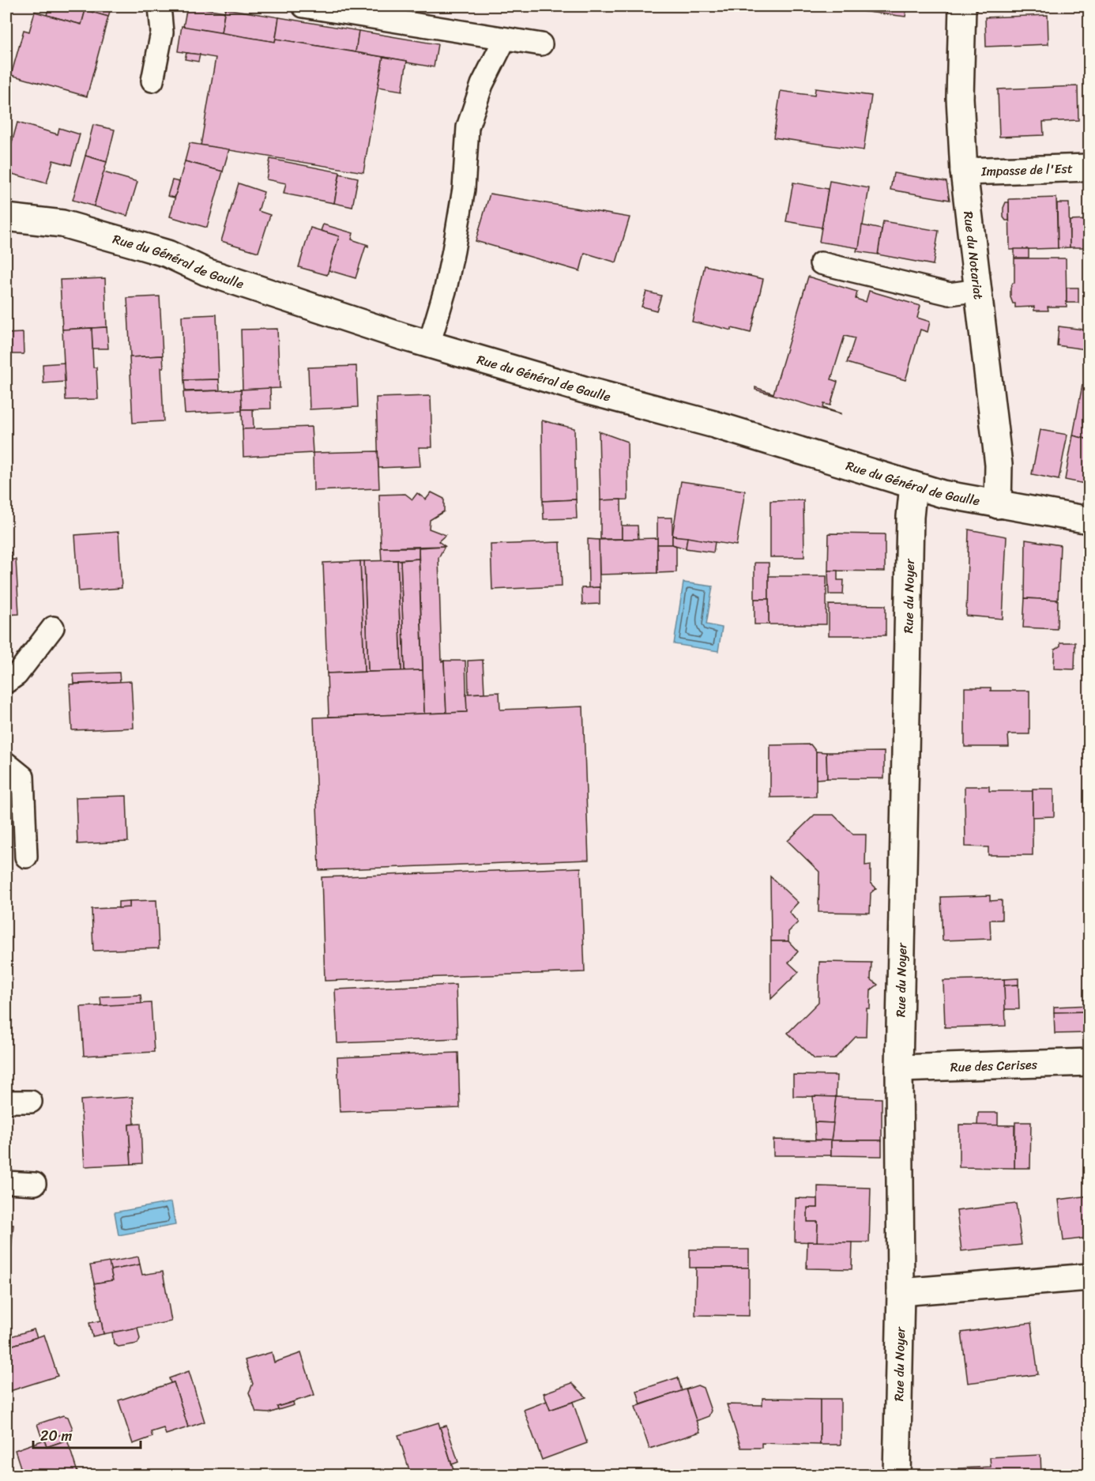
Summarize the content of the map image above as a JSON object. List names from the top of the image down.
{
  "streets": {
    "street": [
      "Impasse de l'Est",
      "Rue du Notariat",
      "Rue du Général de Gaulle",
      "Rue du Noyer",
      "Rue des Cerises"
    ]
  },
  "crossings": [
    ["Impasse de l'Est", "Rue du Notariat"],
    ["Rue du Notariat", "Rue du Général de Gaulle"],
    ["Rue du Général de Gaulle", "Rue du Noyer"],
    ["Rue du Noyer", "Rue des Cerises"]
  ],
  "scale_bar": "20 m"
}
